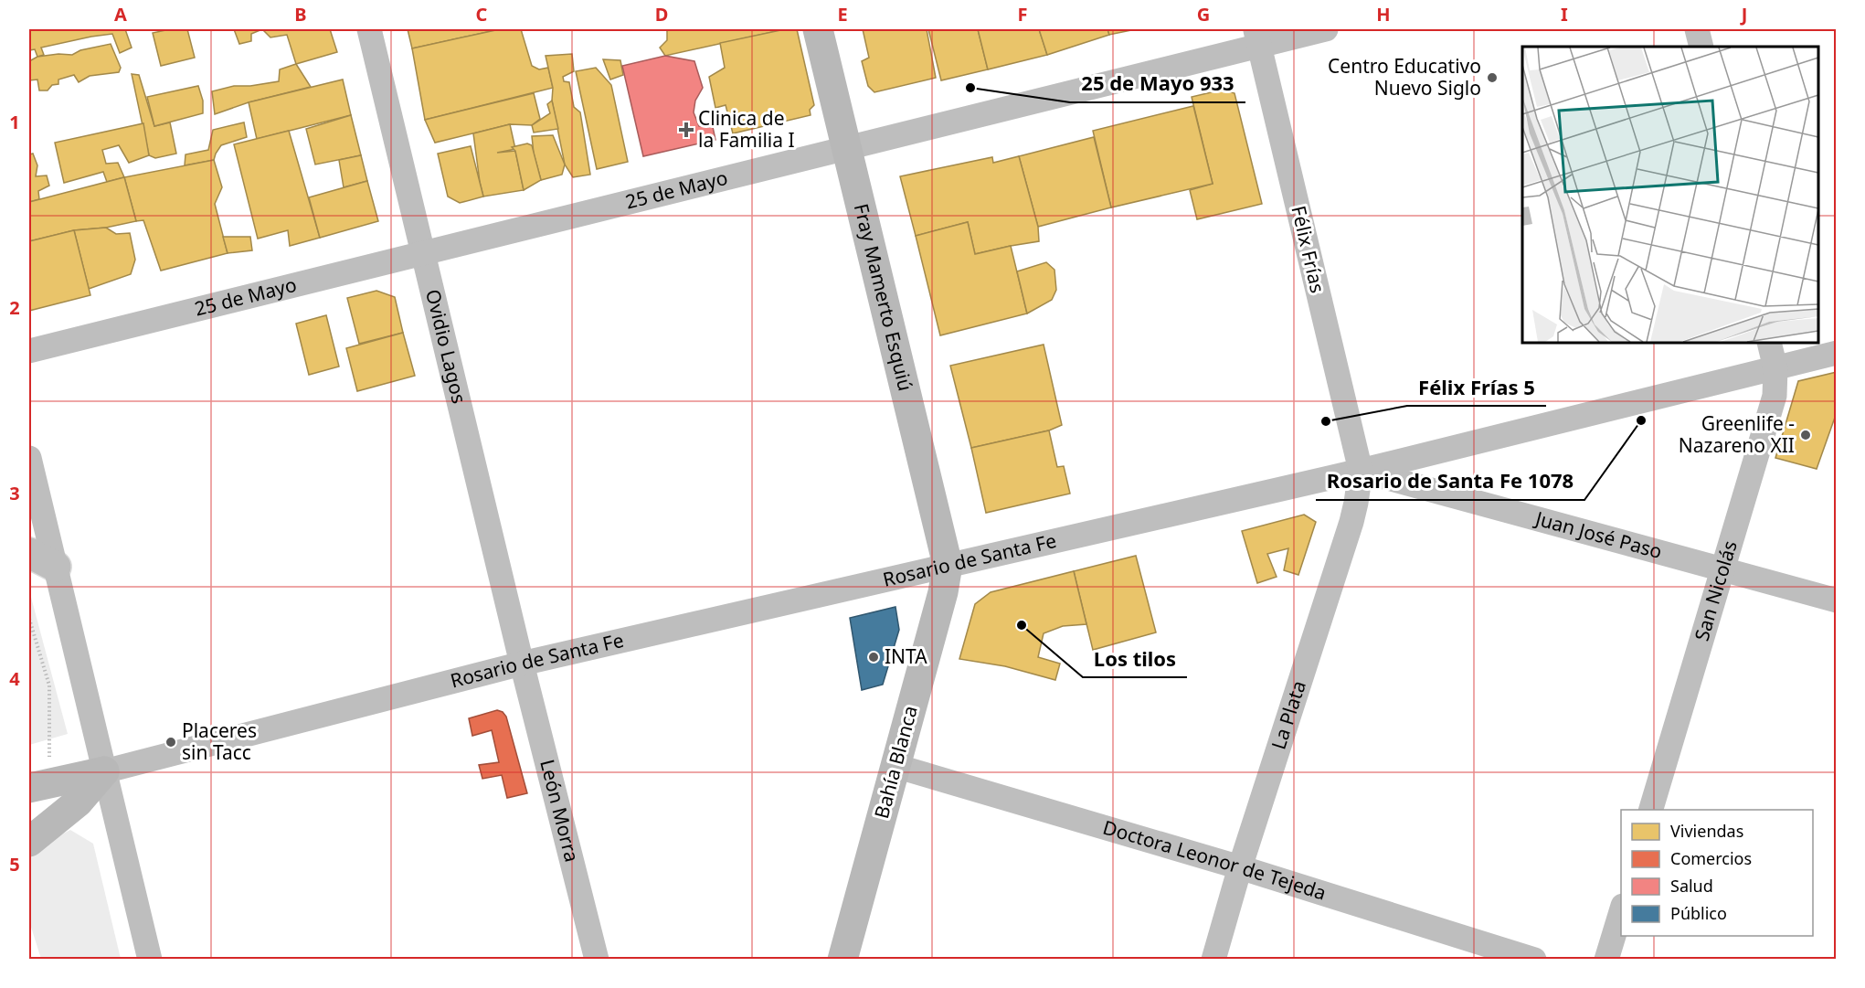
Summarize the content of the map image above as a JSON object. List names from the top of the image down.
{
  "streets": {
    "street": [
      "25 de Mayo",
      "Félix Frías",
      "Fray Mamerto Esquiú",
      "Ovidio Lagos",
      "Juan José Paso",
      "Rosario de Santa Fe",
      "San Nicolás",
      "La Plata",
      "Bahía Blanca",
      "León Morra",
      "Doctora Leonor de Tejeda"
    ]
  },
  "crossings": [
    ["25 de Mayo", "Félix Frías"],
    ["25 de Mayo", "Fray Mamerto Esquiú"],
    ["25 de Mayo", "Ovidio Lagos"],
    ["Félix Frías", "Juan José Paso"],
    ["Félix Frías", "Rosario de Santa Fe"],
    ["Félix Frías", "La Plata"],
    ["Fray Mamerto Esquiú", "Rosario de Santa Fe"],
    ["Fray Mamerto Esquiú", "Bahía Blanca"],
    ["Ovidio Lagos", "Rosario de Santa Fe"],
    ["Ovidio Lagos", "León Morra"],
    ["Juan José Paso", "Rosario de Santa Fe"],
    ["Juan José Paso", "San Nicolás"],
    ["Juan José Paso", "La Plata"],
    ["Rosario de Santa Fe", "San Nicolás"],
    ["Rosario de Santa Fe", "La Plata"],
    ["Rosario de Santa Fe", "Bahía Blanca"],
    ["Rosario de Santa Fe", "León Morra"],
    ["La Plata", "Doctora Leonor de Tejeda"],
    ["Bahía Blanca", "Doctora Leonor de Tejeda"]
  ],
  "places": {
    "other": [
      "Centro Educativo Nuevo Siglo",
      "25 de Mayo 933",
      "Rosario de Santa Fe 1078",
      "Félix Frías 5",
      "Greenlife - Nazareno XII",
      "Los tilos",
      "INTA",
      "Placeres sin Tacc"
    ],
    "health": ["Clinica de la Familia I"]
  },
  "legend": [
    "Viviendas",
    "Comercios",
    "Salud",
    "Público"
  ],
  "grid": {
    "columns": [
      "A",
      "B",
      "C",
      "D",
      "E",
      "F",
      "G",
      "H",
      "I",
      "J"
    ],
    "rows": [
      "1",
      "2",
      "3",
      "4",
      "5"
    ]
  }
}
